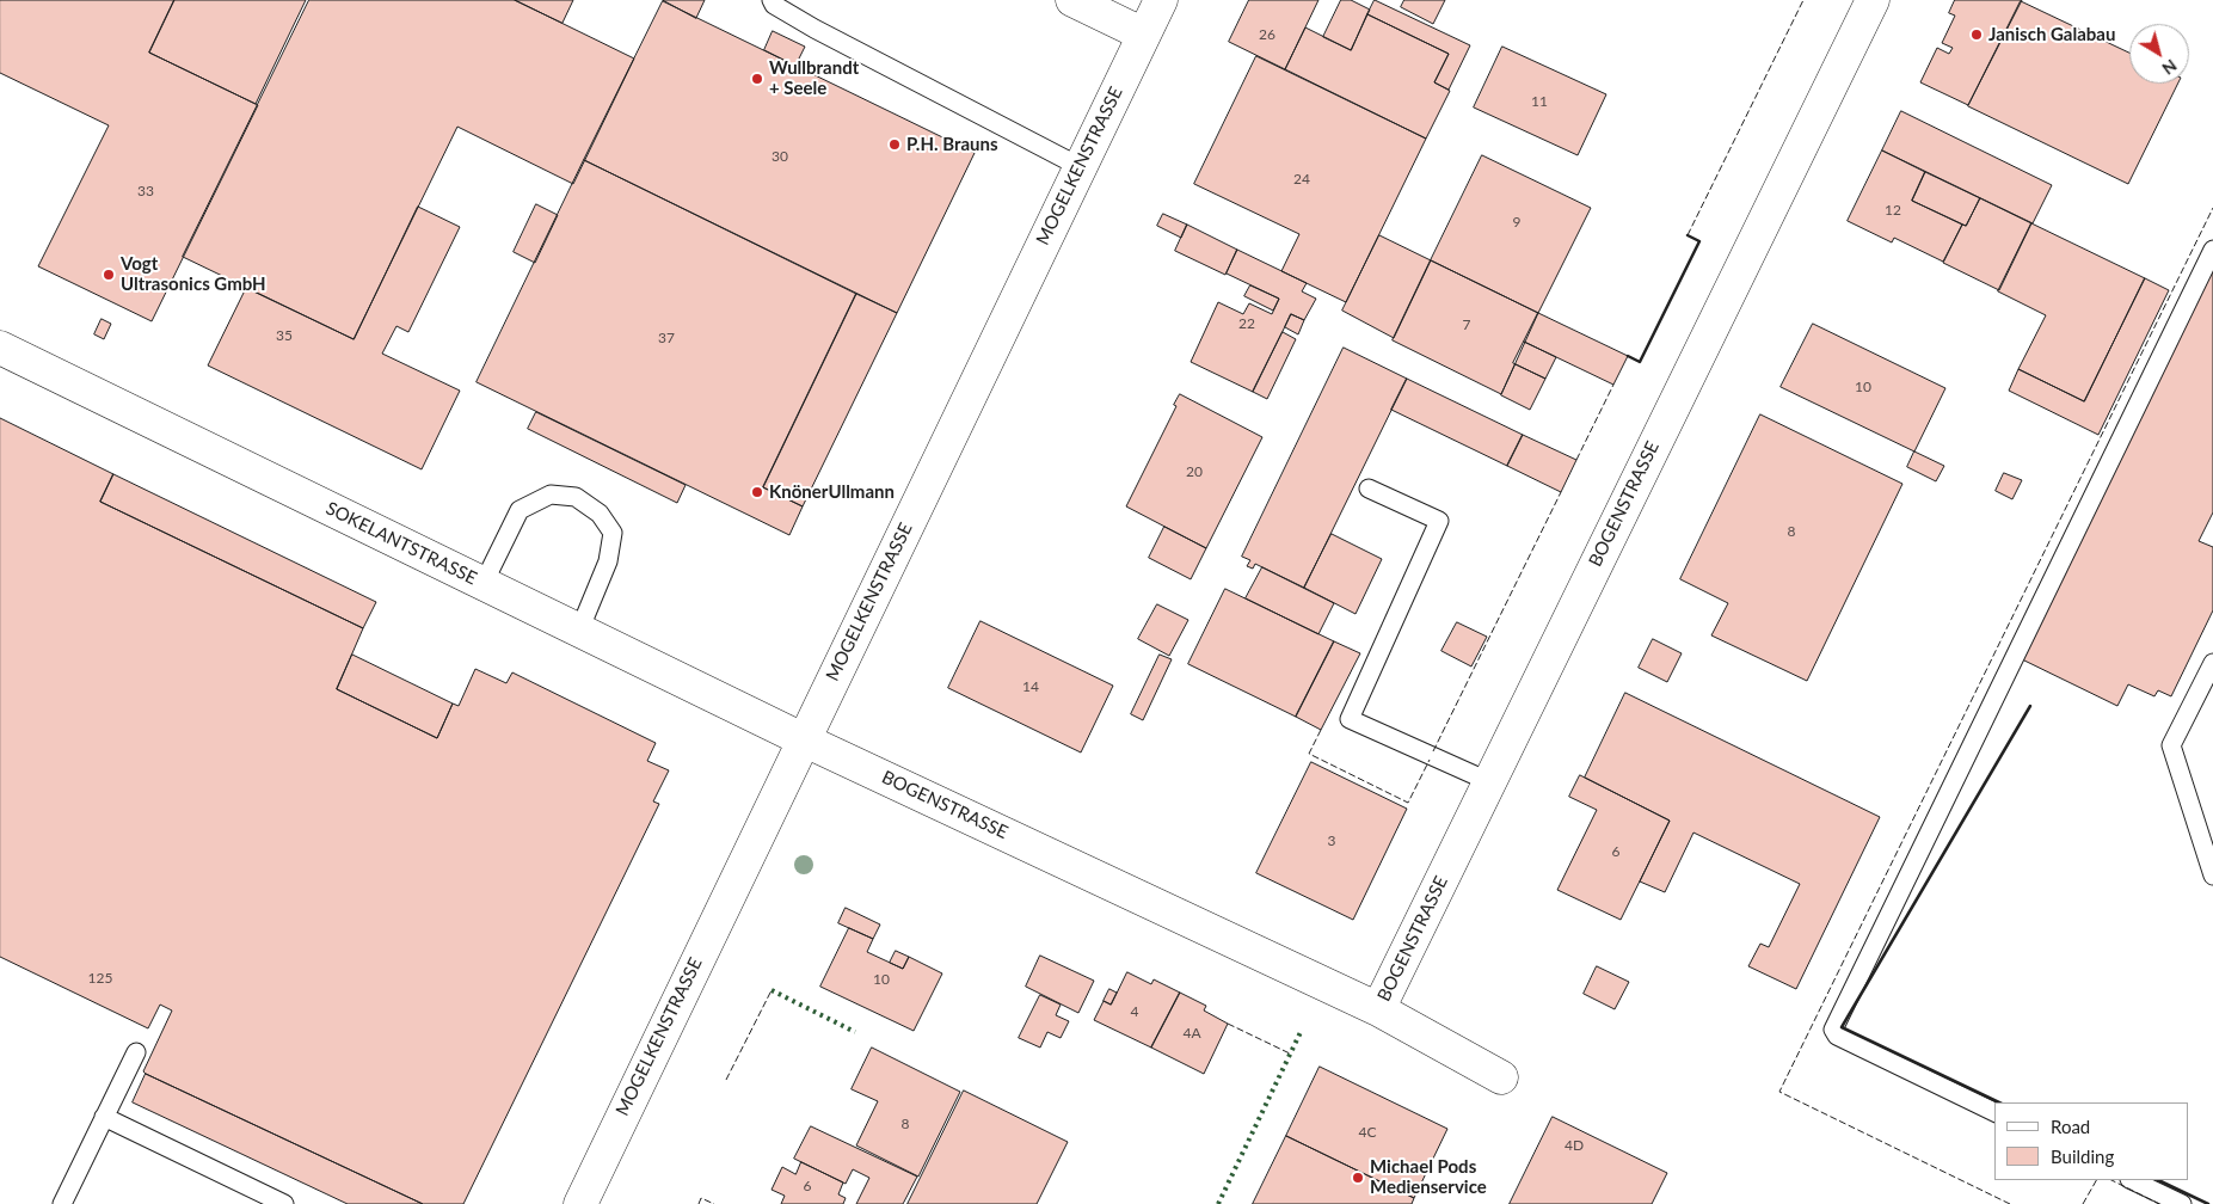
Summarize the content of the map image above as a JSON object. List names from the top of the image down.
{
  "streets": {
    "street": ["MOGELKENSTRASSE", "BOGENSTRASSE", "SOKELANTSTRASSE"]
  },
  "crossings": [
    ["MOGELKENSTRASSE", "BOGENSTRASSE"],
    ["MOGELKENSTRASSE", "SOKELANTSTRASSE"],
    ["BOGENSTRASSE", "SOKELANTSTRASSE"]
  ],
  "places": [
    "Janisch Galabau",
    "Wullbrandt + Seele",
    "P.H. Brauns",
    "Vogt Ultrasonics GmbH",
    "KnönerUllmann",
    "Michael Pods Medienservice"
  ],
  "house_numbers": [
    "26",
    "11",
    "30",
    "24",
    "33",
    "12",
    "9",
    "22",
    "7",
    "35",
    "37",
    "10",
    "20",
    "8",
    "14",
    "3",
    "6",
    "125",
    "10",
    "4",
    "4A",
    "8",
    "4C",
    "4D",
    "6"
  ],
  "legend": ["Road", "Building"],
  "north": "bottom right"
}
